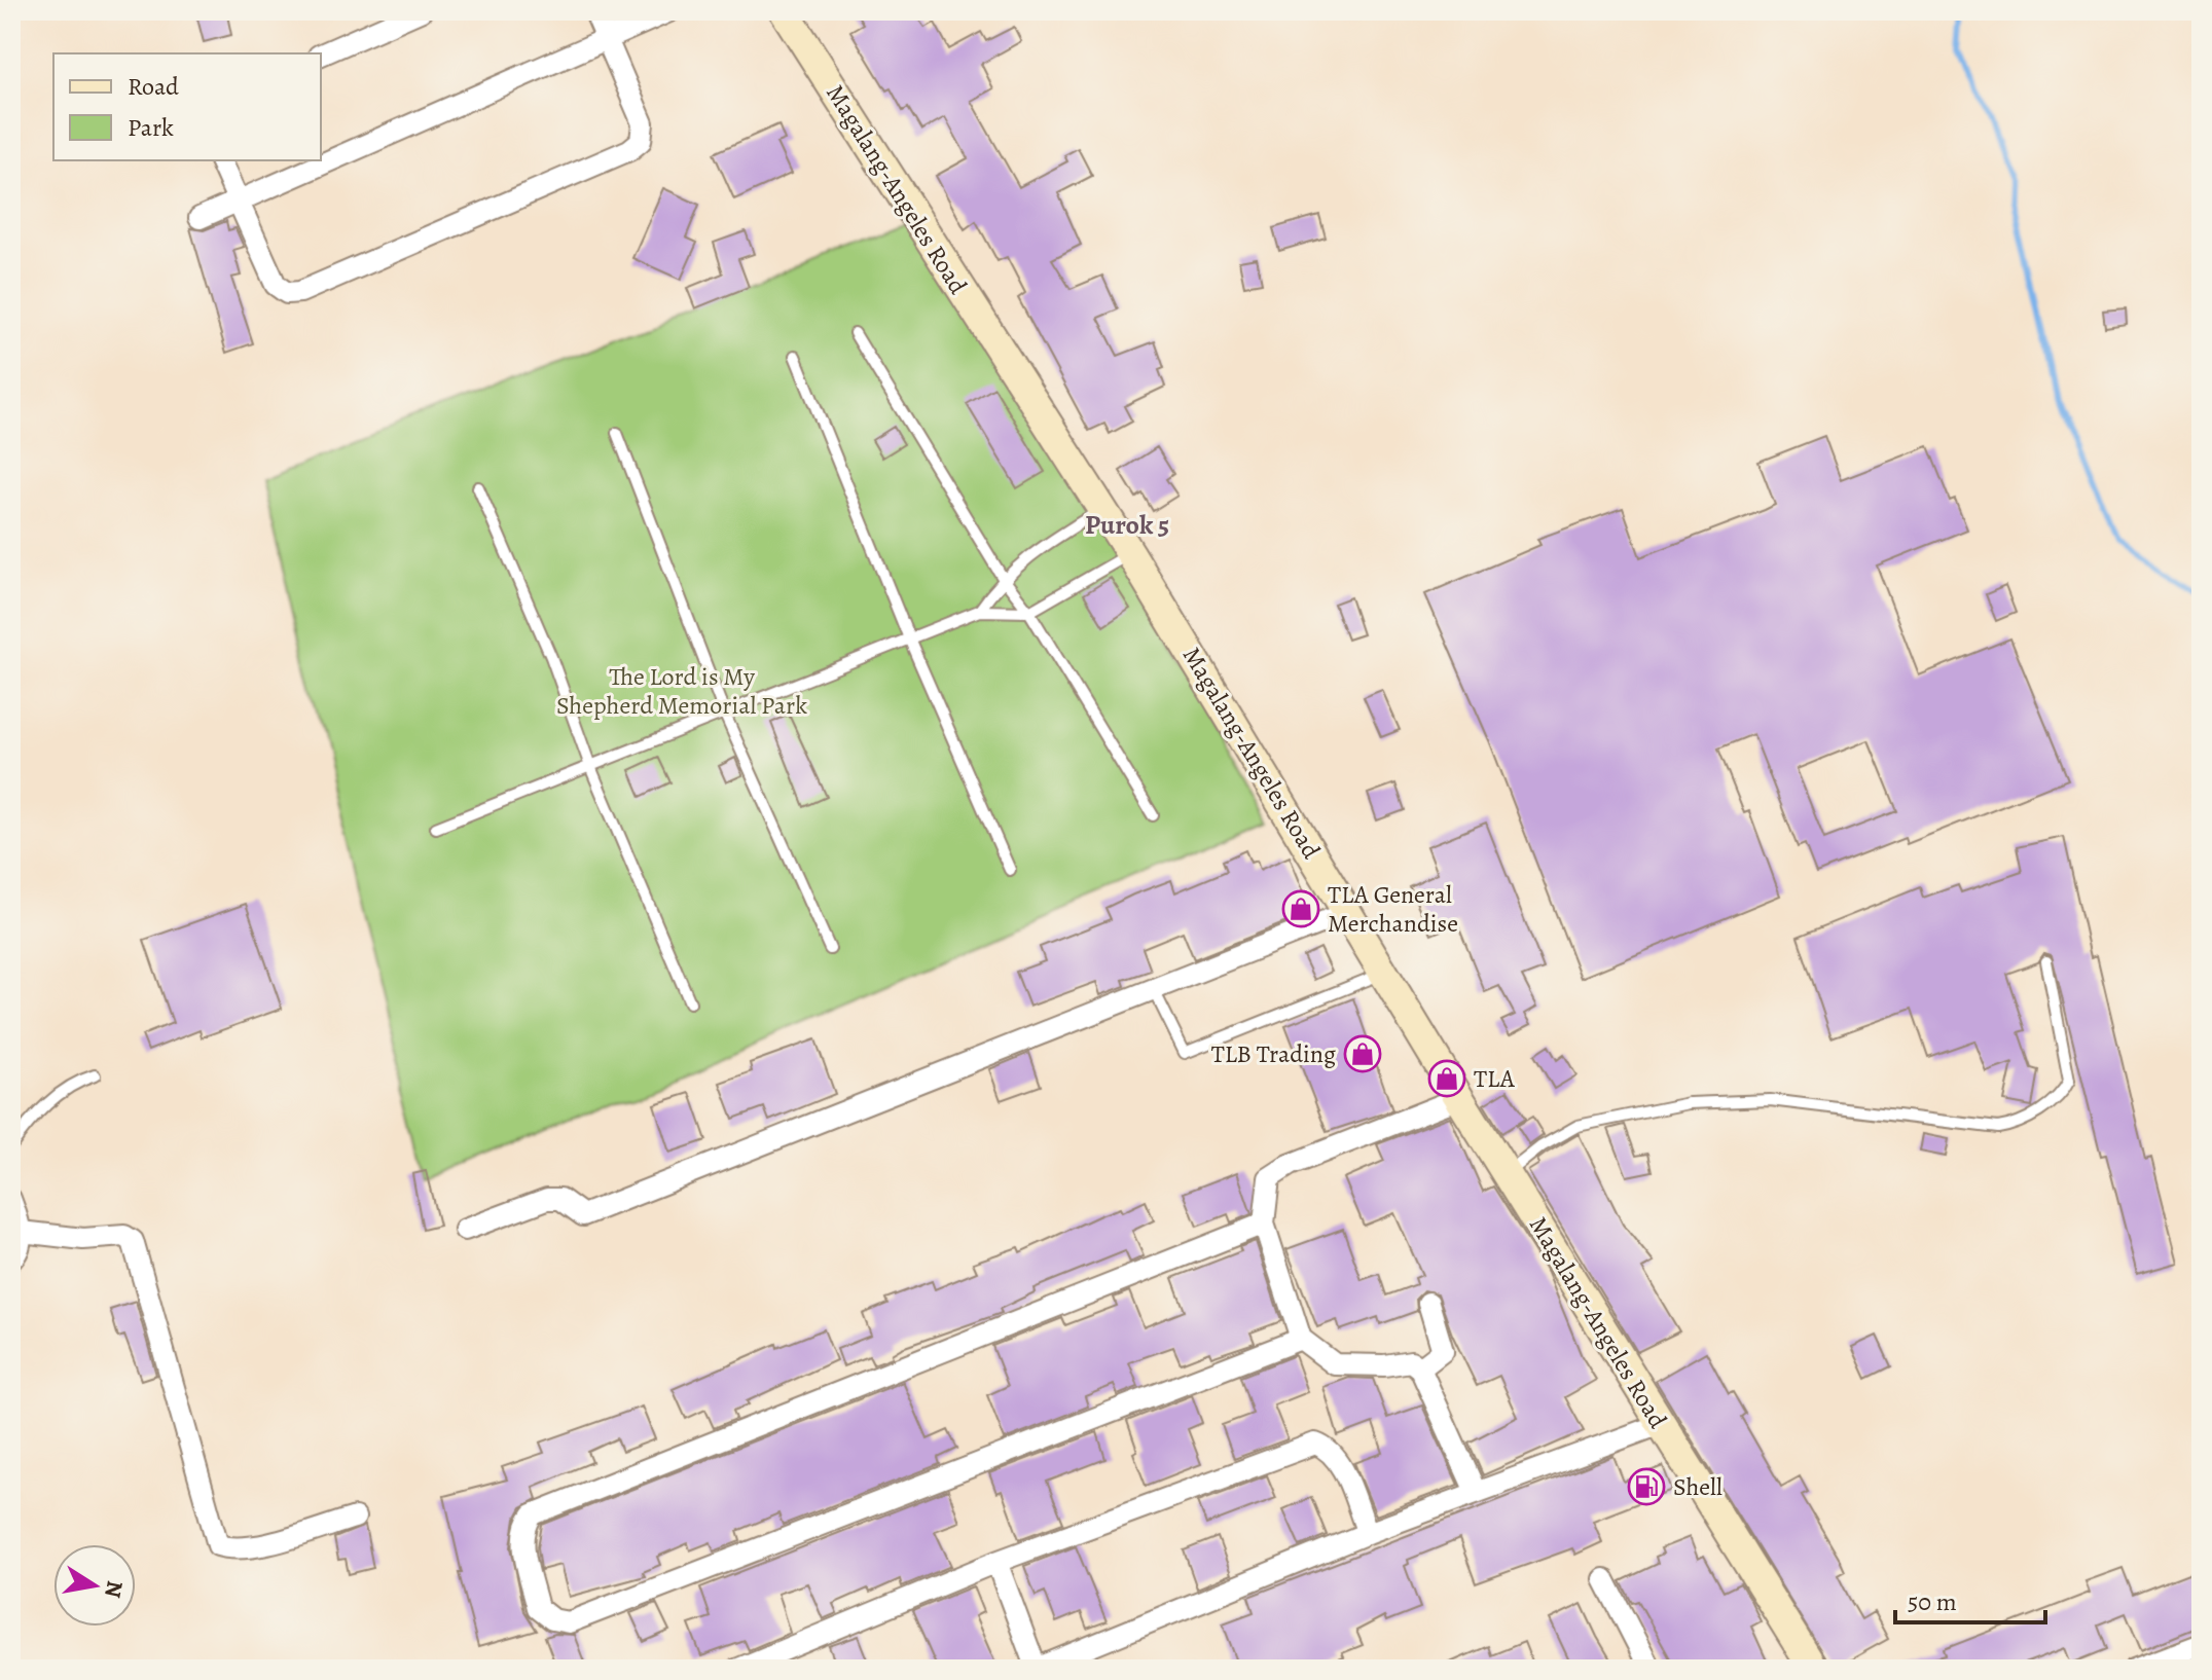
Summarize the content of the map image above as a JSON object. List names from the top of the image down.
{
  "streets": {
    "main road": ["Magalang-Angeles Road"]
  },
  "districts": ["Purok 5"],
  "parks": ["The Lord is My Shepherd Memorial Park"],
  "places": {
    "shop": ["TLA General Merchandise", "TLB Trading", "TLA"],
    "fuel station": ["Shell"]
  },
  "legend": ["Road", "Park"],
  "scale_bar": "50 m",
  "north": "right"
}
